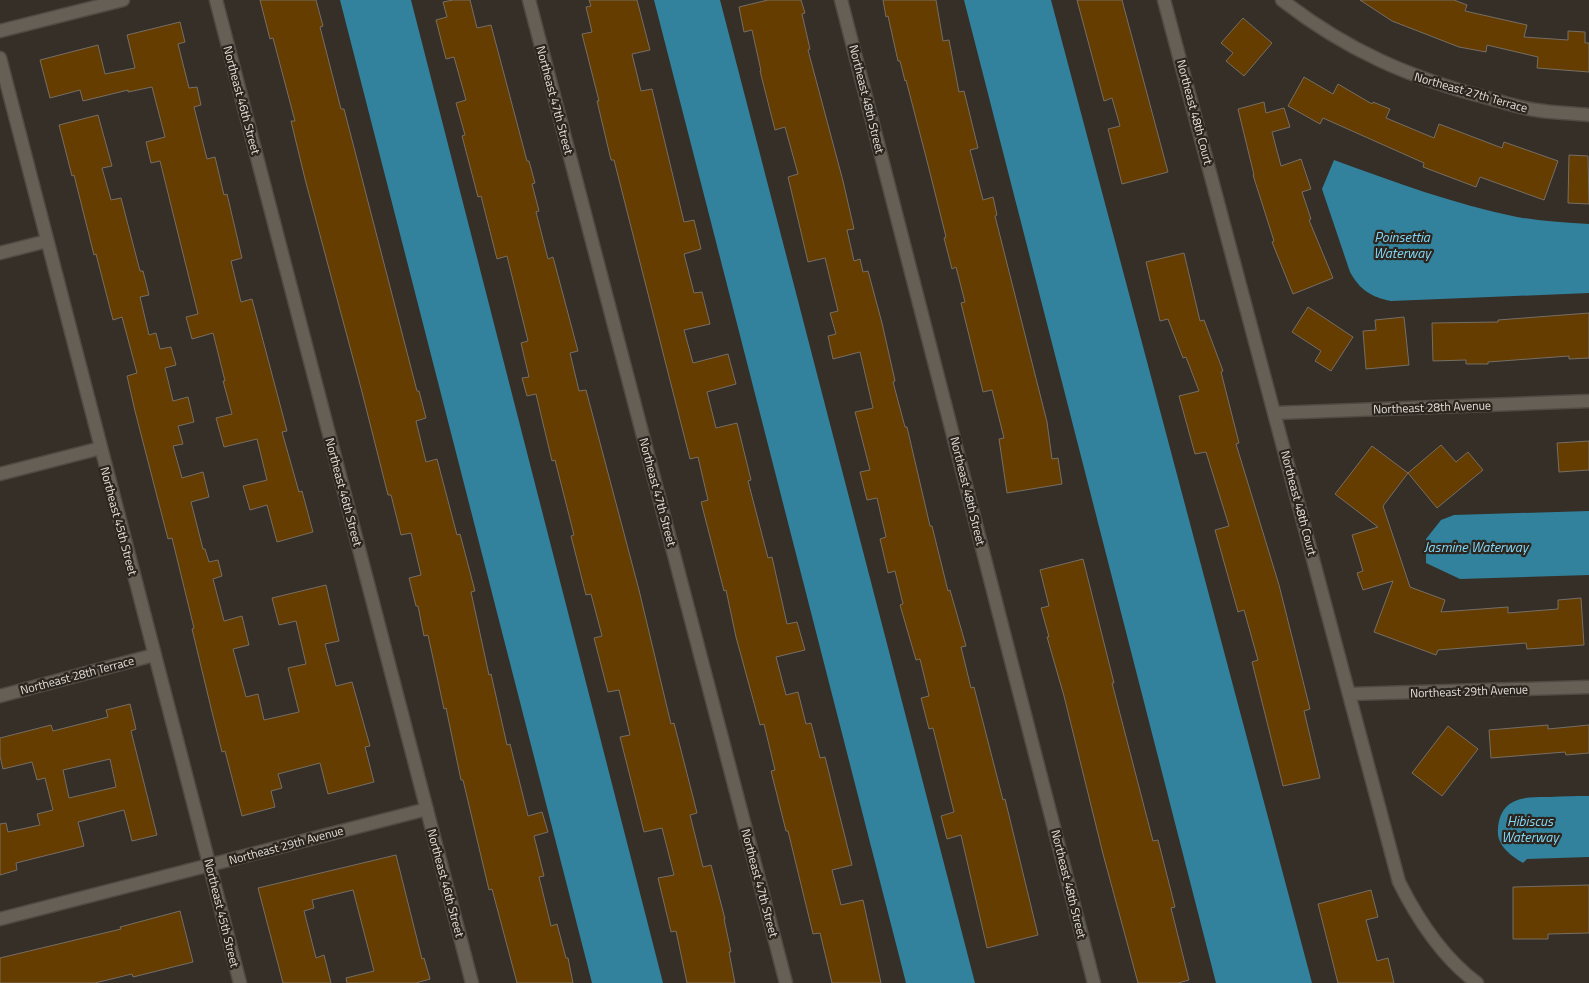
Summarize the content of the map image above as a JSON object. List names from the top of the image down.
{
  "streets": {
    "street": [
      "Northeast 27th Terrace",
      "Northeast 48th Street",
      "Northeast 46th Street",
      "Northeast 47th Street",
      "Northeast 48th Court",
      "Northeast 28th Avenue",
      "Northeast 45th Street",
      "Northeast 28th Terrace",
      "Northeast 29th Avenue"
    ]
  },
  "crossings": [
    ["Northeast 46th Street", "Northeast 29th Avenue"],
    ["Northeast 48th Court", "Northeast 28th Avenue"],
    ["Northeast 48th Court", "Northeast 29th Avenue"],
    ["Northeast 45th Street", "Northeast 28th Terrace"],
    ["Northeast 45th Street", "Northeast 29th Avenue"]
  ],
  "water": ["Poinsettia Waterway", "Jasmine Waterway", "Hibiscus Waterway"]
}
